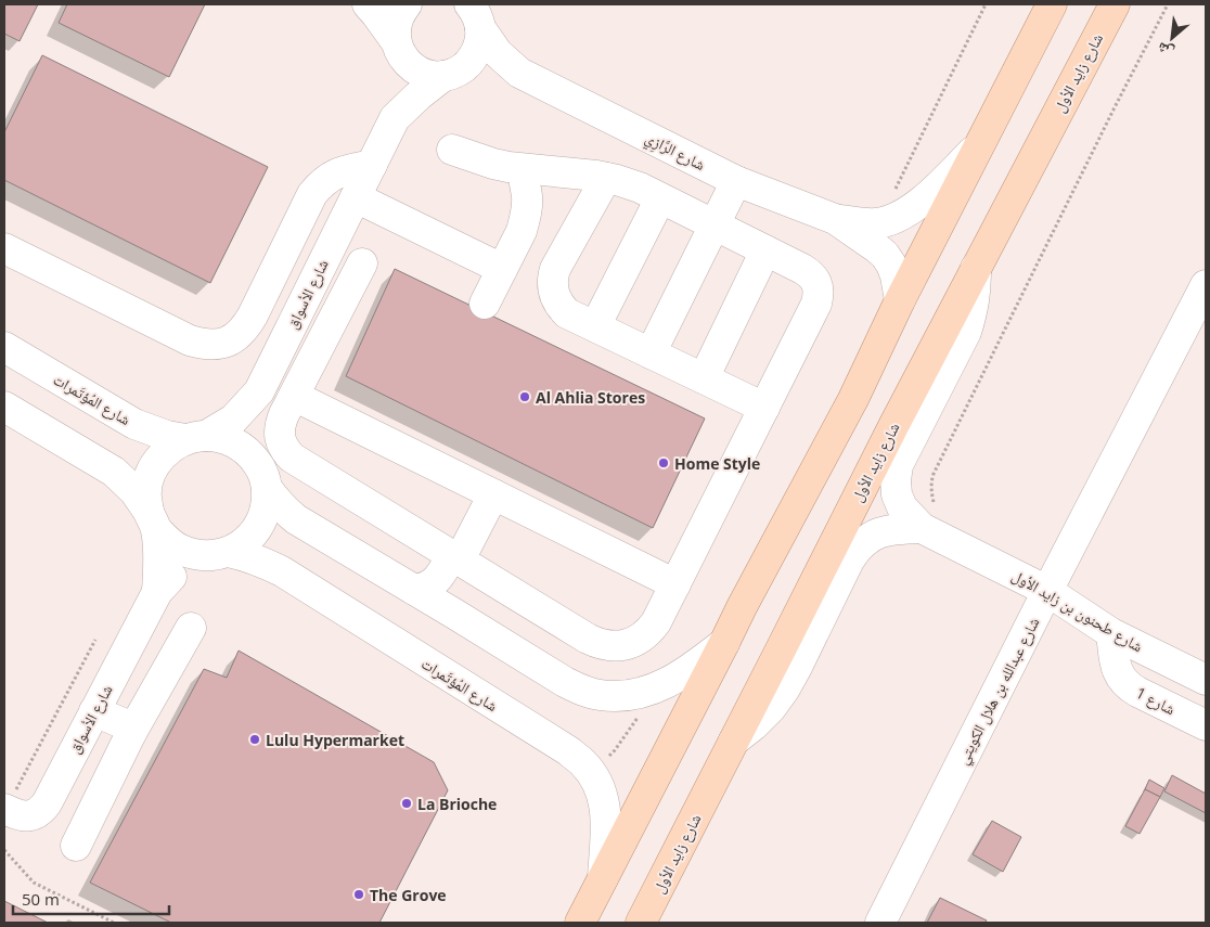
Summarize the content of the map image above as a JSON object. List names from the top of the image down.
{
  "streets": {
    "main road": ["شارع زايد الأول"],
    "street": [
      "شارع الرَّازِي",
      "شارع الأسواق",
      "شارع المُؤتَمرات",
      "شارع طحنون بن زايد الأول",
      "شارع عبدالله بن هلال الكويتي",
      "شارع 1"
    ]
  },
  "crossings": [
    ["شارع زايد الأول", "شارع طحنون بن زايد الأول"],
    ["شارع الرَّازِي", "شارع الأسواق"],
    ["شارع الأسواق", "شارع المُؤتَمرات"],
    ["شارع طحنون بن زايد الأول", "شارع عبدالله بن هلال الكويتي"],
    ["شارع طحنون بن زايد الأول", "شارع 1"]
  ],
  "places": [
    "Al Ahlia Stores",
    "Home Style",
    "Lulu Hypermarket",
    "La Brioche",
    "The Grove"
  ],
  "scale_bar": "50 m",
  "north": "bottom left"
}
